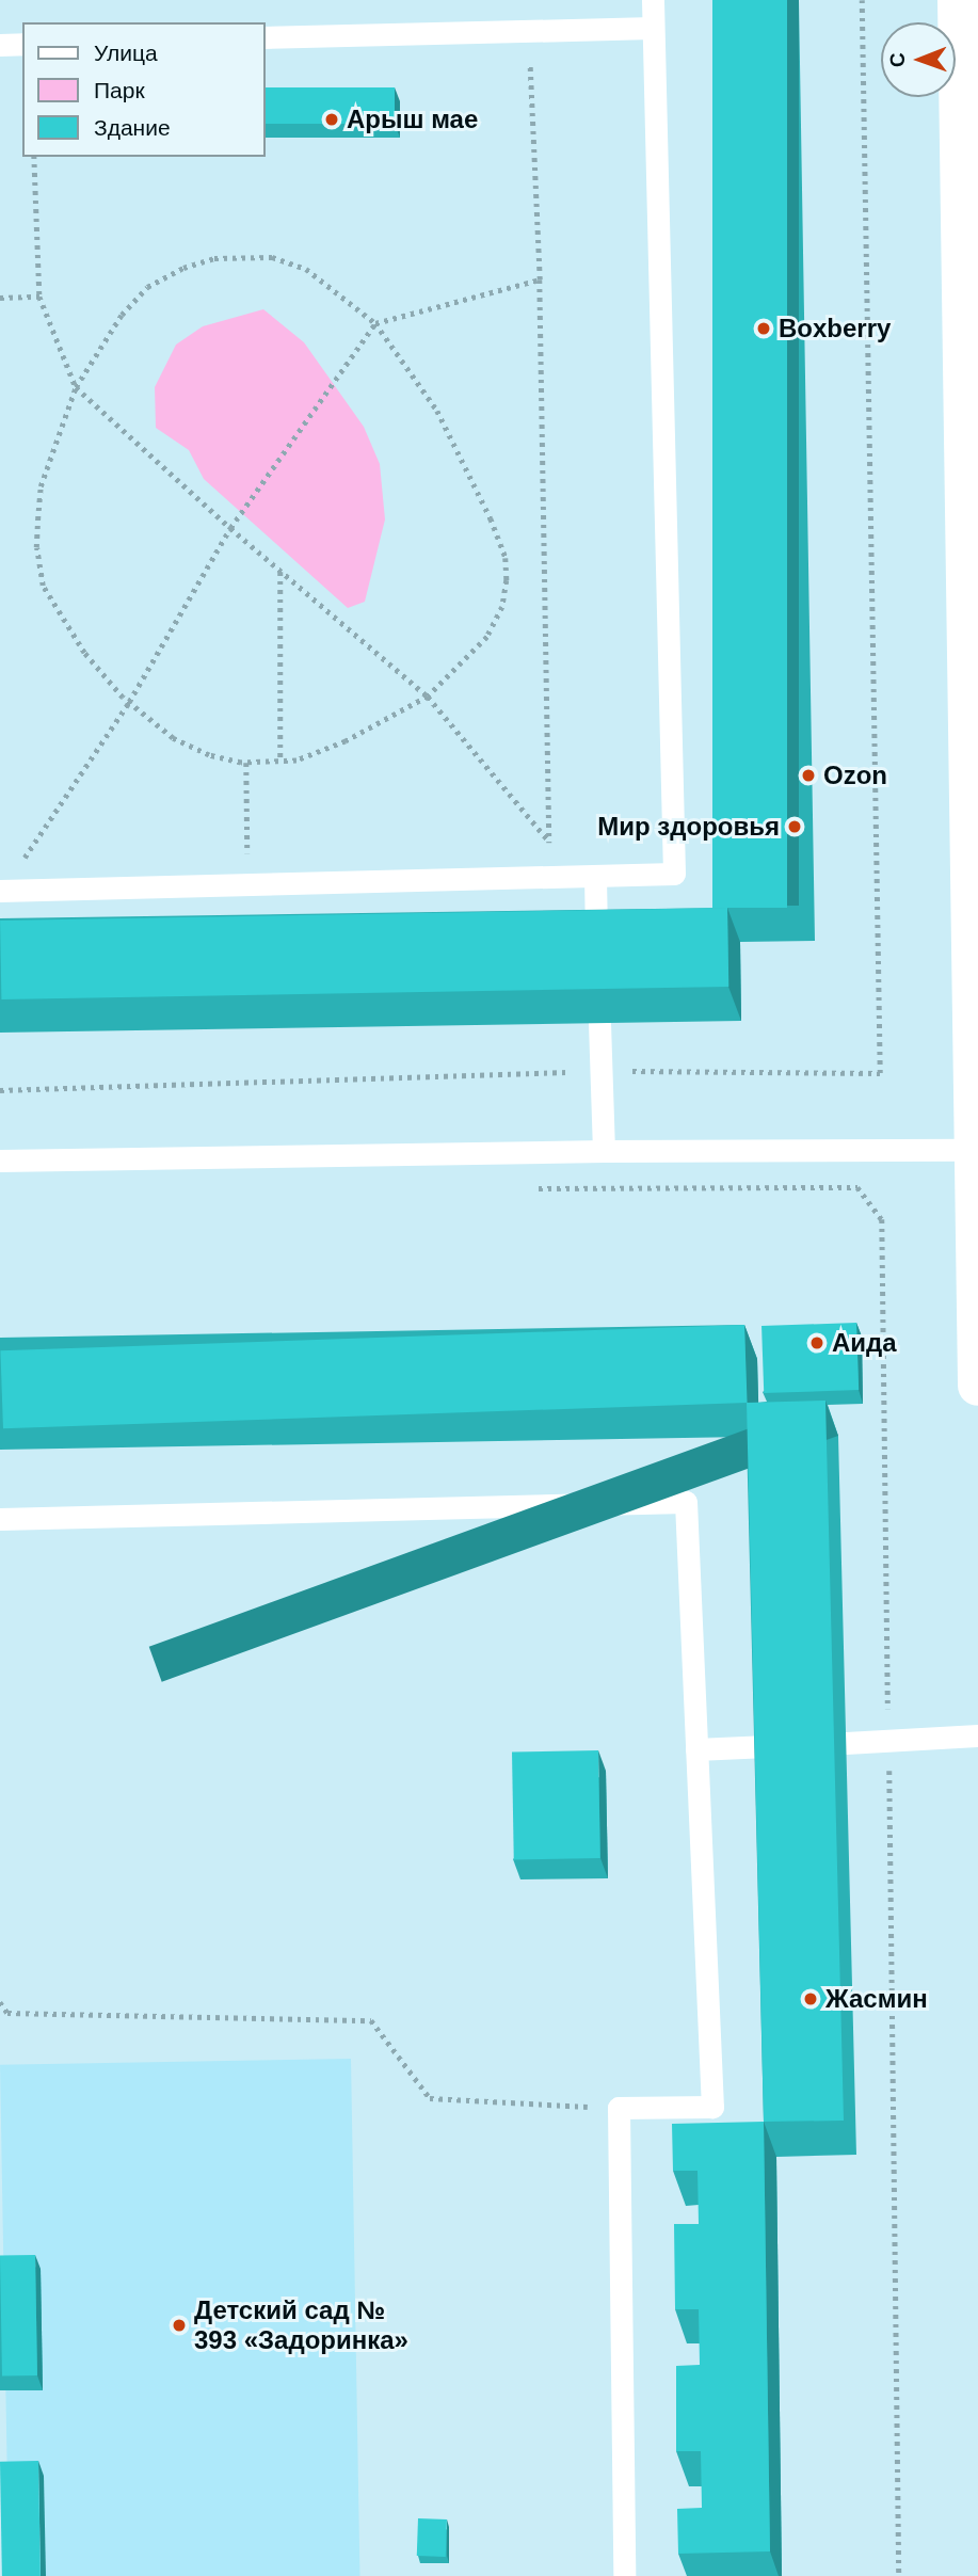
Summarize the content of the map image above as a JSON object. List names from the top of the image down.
{
  "places": [
    "Арыш мае",
    "Boxberry",
    "Ozon",
    "Мир здоровья",
    "Аида",
    "Жасмин",
    "Детский сад № 393 «Задоринка»"
  ],
  "legend": ["Улица", "Парк", "Здание"],
  "north": "left"
}
